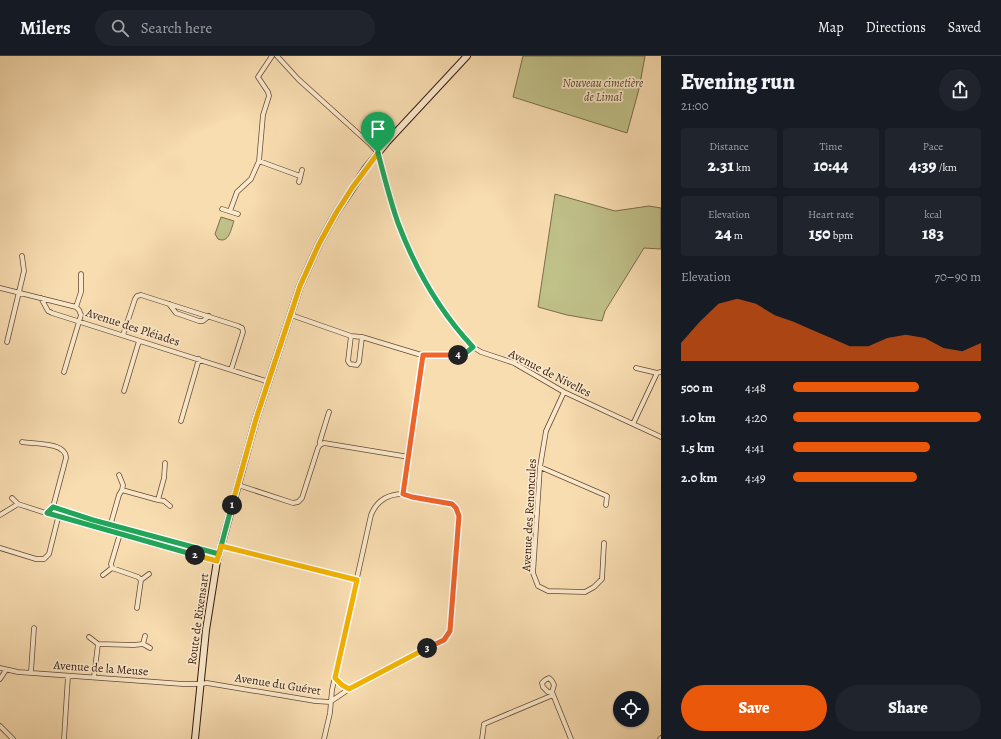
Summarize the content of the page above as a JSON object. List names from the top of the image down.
{
  "streets": {
    "street": [
      "Avenue des Pléiades",
      "Avenue de Nivelles",
      "Avenue des Renoncules",
      "Route de Rixensart",
      "Avenue de la Meuse",
      "Avenue du Guéret"
    ]
  },
  "crossings": [
    ["Avenue des Pléiades", "Route de Rixensart"],
    ["Avenue de Nivelles", "Avenue des Renoncules"],
    ["Avenue de Nivelles", "Route de Rixensart"],
    ["Route de Rixensart", "Avenue de la Meuse"],
    ["Route de Rixensart", "Avenue du Guéret"],
    ["Avenue de la Meuse", "Avenue du Guéret"]
  ],
  "parks": ["Nouveau cimetière de Limal"],
  "page": {
    "header": "Milers",
    "search": "Search here",
    "nav": ["Map", "Directions", "Saved"],
    "heading": ["Evening run", "21:00"],
    "stats": [
      ["Distance", "2.31 km"],
      ["Time", "10:44"],
      ["Pace", "4:39 /km"],
      ["Elevation", "24 m"],
      ["Heart rate", "150 bpm"],
      ["kcal", "183"]
    ],
    "chart": ["Elevation", "70–90 m"],
    "pins": [
      "4",
      "1",
      "2",
      "3"
    ],
    "list": [
      {
        "name": "500 m",
        "note": "4:48"
      },
      {
        "name": "1.0 km",
        "note": "4:20"
      },
      {
        "name": "1.5 km",
        "note": "4:41"
      },
      {
        "name": "2.0 km",
        "note": "4:49"
      }
    ],
    "buttons": ["Save", "Share"]
  }
}
